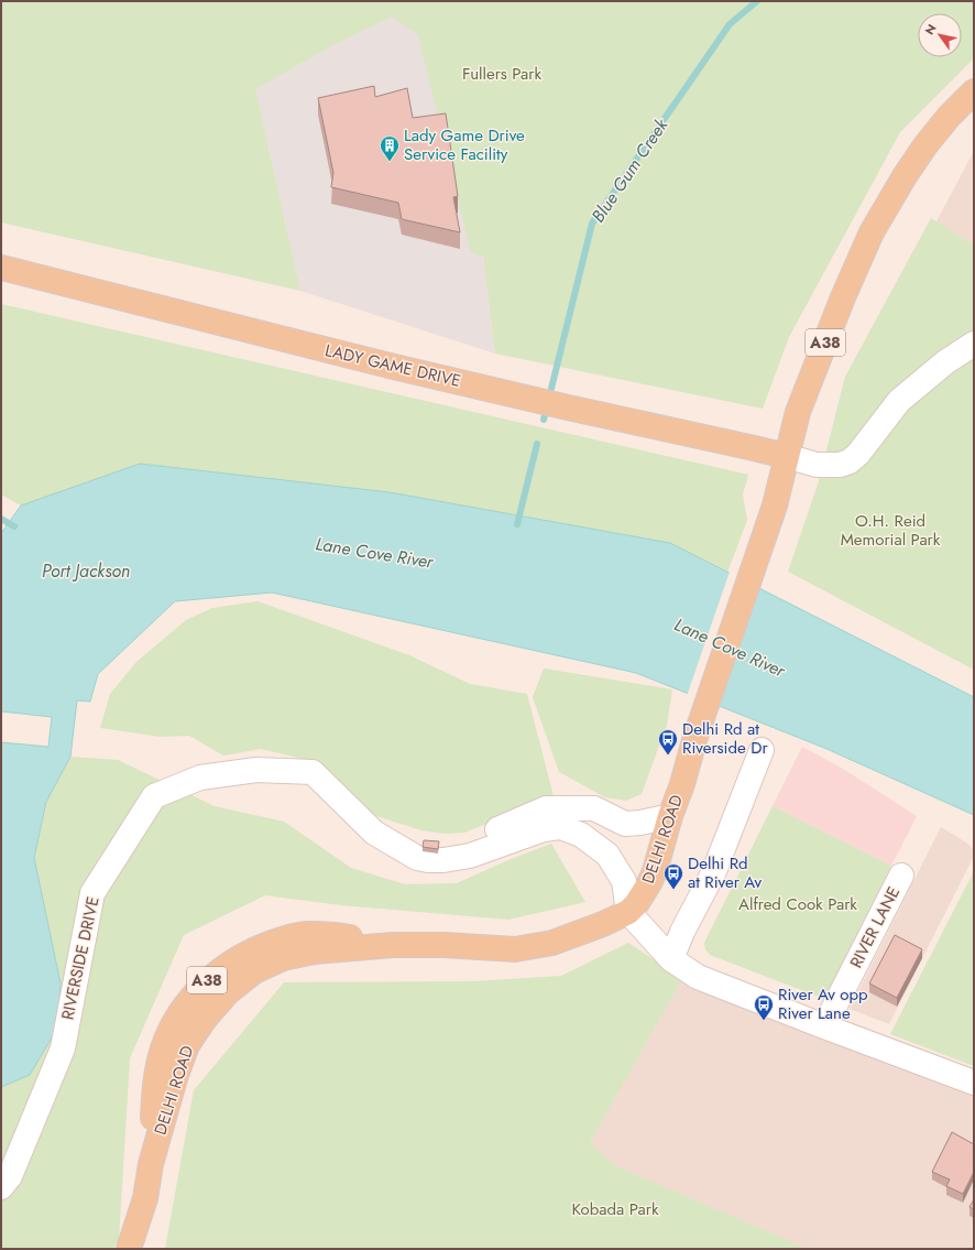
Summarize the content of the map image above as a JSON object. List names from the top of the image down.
{
  "streets": {
    "main road": ["A38", "LADY GAME DRIVE", "DELHI ROAD"],
    "street": ["RIVER LANE", "RIVERSIDE DRIVE"]
  },
  "crossings": [
    ["A38", "LADY GAME DRIVE"],
    ["A38", "DELHI ROAD"],
    ["LADY GAME DRIVE", "DELHI ROAD"],
    ["DELHI ROAD", "RIVERSIDE DRIVE"]
  ],
  "water": ["Blue Gum Creek", "Lane Cove River", "Port Jackson"],
  "parks": [
    "Fullers Park",
    "O.H. Reid Memorial Park",
    "Alfred Cook Park",
    "Kobada Park"
  ],
  "places": {
    "building": ["Lady Game Drive Service Facility"],
    "bus stop": ["Delhi Rd at Riverside Dr", "Delhi Rd at River Av", "River Av opp River Lane"]
  },
  "north": "top left"
}
